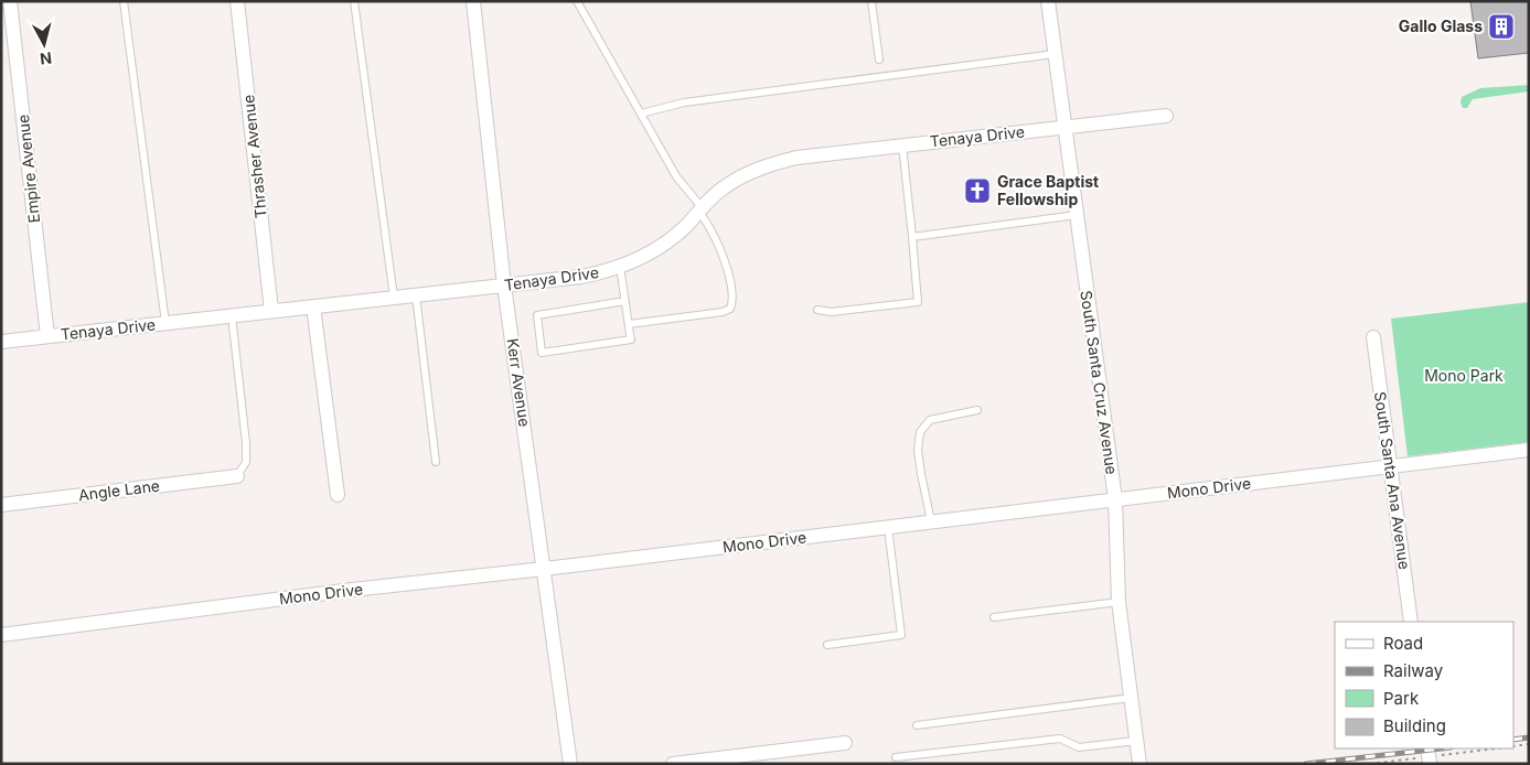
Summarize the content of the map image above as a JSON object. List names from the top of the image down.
{
  "streets": {
    "street": [
      "Tenaya Drive",
      "Thrasher Avenue",
      "Empire Avenue",
      "Kerr Avenue",
      "South Santa Cruz Avenue",
      "South Santa Ana Avenue",
      "Mono Drive",
      "Angle Lane"
    ]
  },
  "crossings": [
    ["Tenaya Drive", "Thrasher Avenue"],
    ["Tenaya Drive", "Empire Avenue"],
    ["Tenaya Drive", "Kerr Avenue"],
    ["Tenaya Drive", "South Santa Cruz Avenue"],
    ["Kerr Avenue", "Mono Drive"],
    ["South Santa Cruz Avenue", "Mono Drive"],
    ["South Santa Ana Avenue", "Mono Drive"]
  ],
  "parks": ["Mono Park"],
  "places": {
    "building": ["Gallo Glass"],
    "church": ["Grace Baptist Fellowship"]
  },
  "legend": [
    "Road",
    "Railway",
    "Park",
    "Building"
  ],
  "north": "bottom"
}
